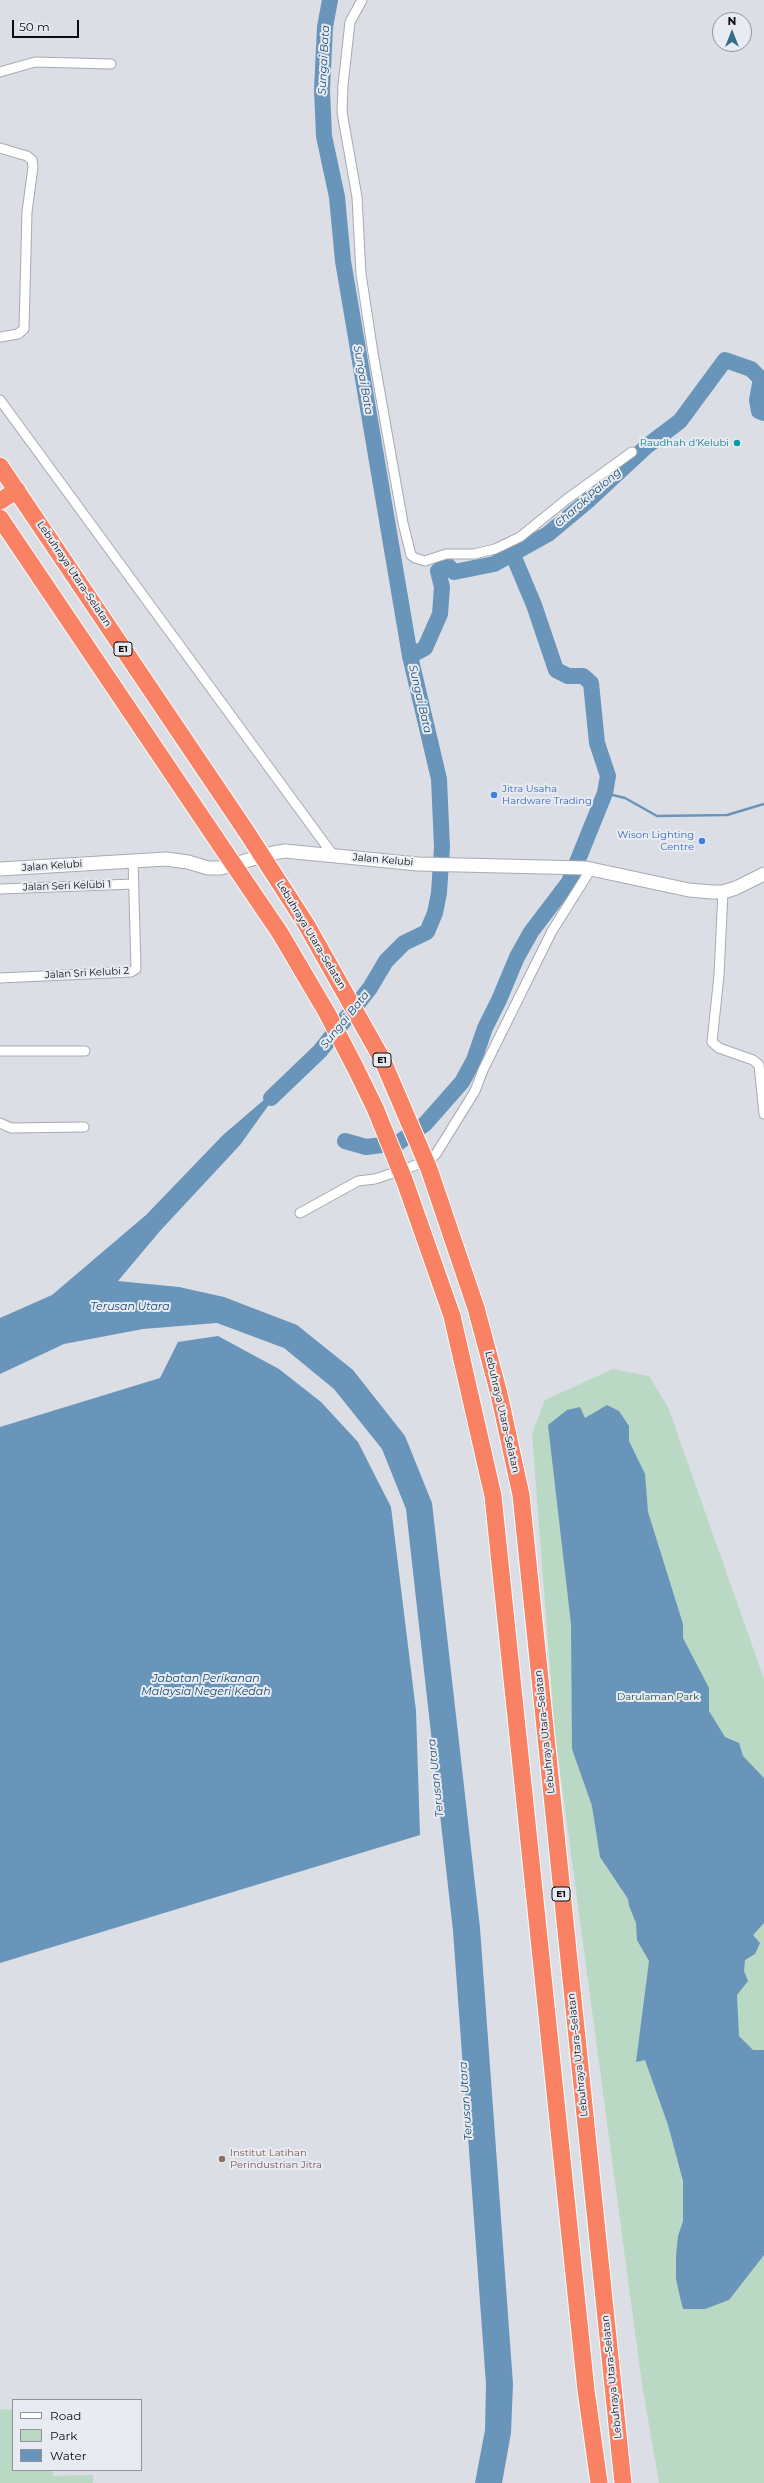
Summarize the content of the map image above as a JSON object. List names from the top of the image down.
{
  "streets": {
    "highway": ["Lebuhraya Utara–Selatan", "E1"],
    "main road": ["Jalan Kelubi"],
    "street": ["Jalan Seri Kelubi 1", "Jalan Sri Kelubi 2"]
  },
  "crossings": [
    ["Jalan Kelubi", "Jalan Sri Kelubi 2"],
    ["Jalan Seri Kelubi 1", "Jalan Sri Kelubi 2"]
  ],
  "water": [
    "Sungai Bata",
    "Charok Palong",
    "Terusan Utara",
    "Jabatan Perikanan Malaysia Negeri Kedah"
  ],
  "parks": ["Darulaman Park"],
  "places": [
    "Raudhah d'Kelubi",
    "Jitra Usaha Hardware Trading",
    "Wison Lighting Centre",
    "Institut Latihan Perindustrian Jitra"
  ],
  "legend": ["Road", "Park", "Water"],
  "scale_bar": "50 m",
  "north": "top"
}
